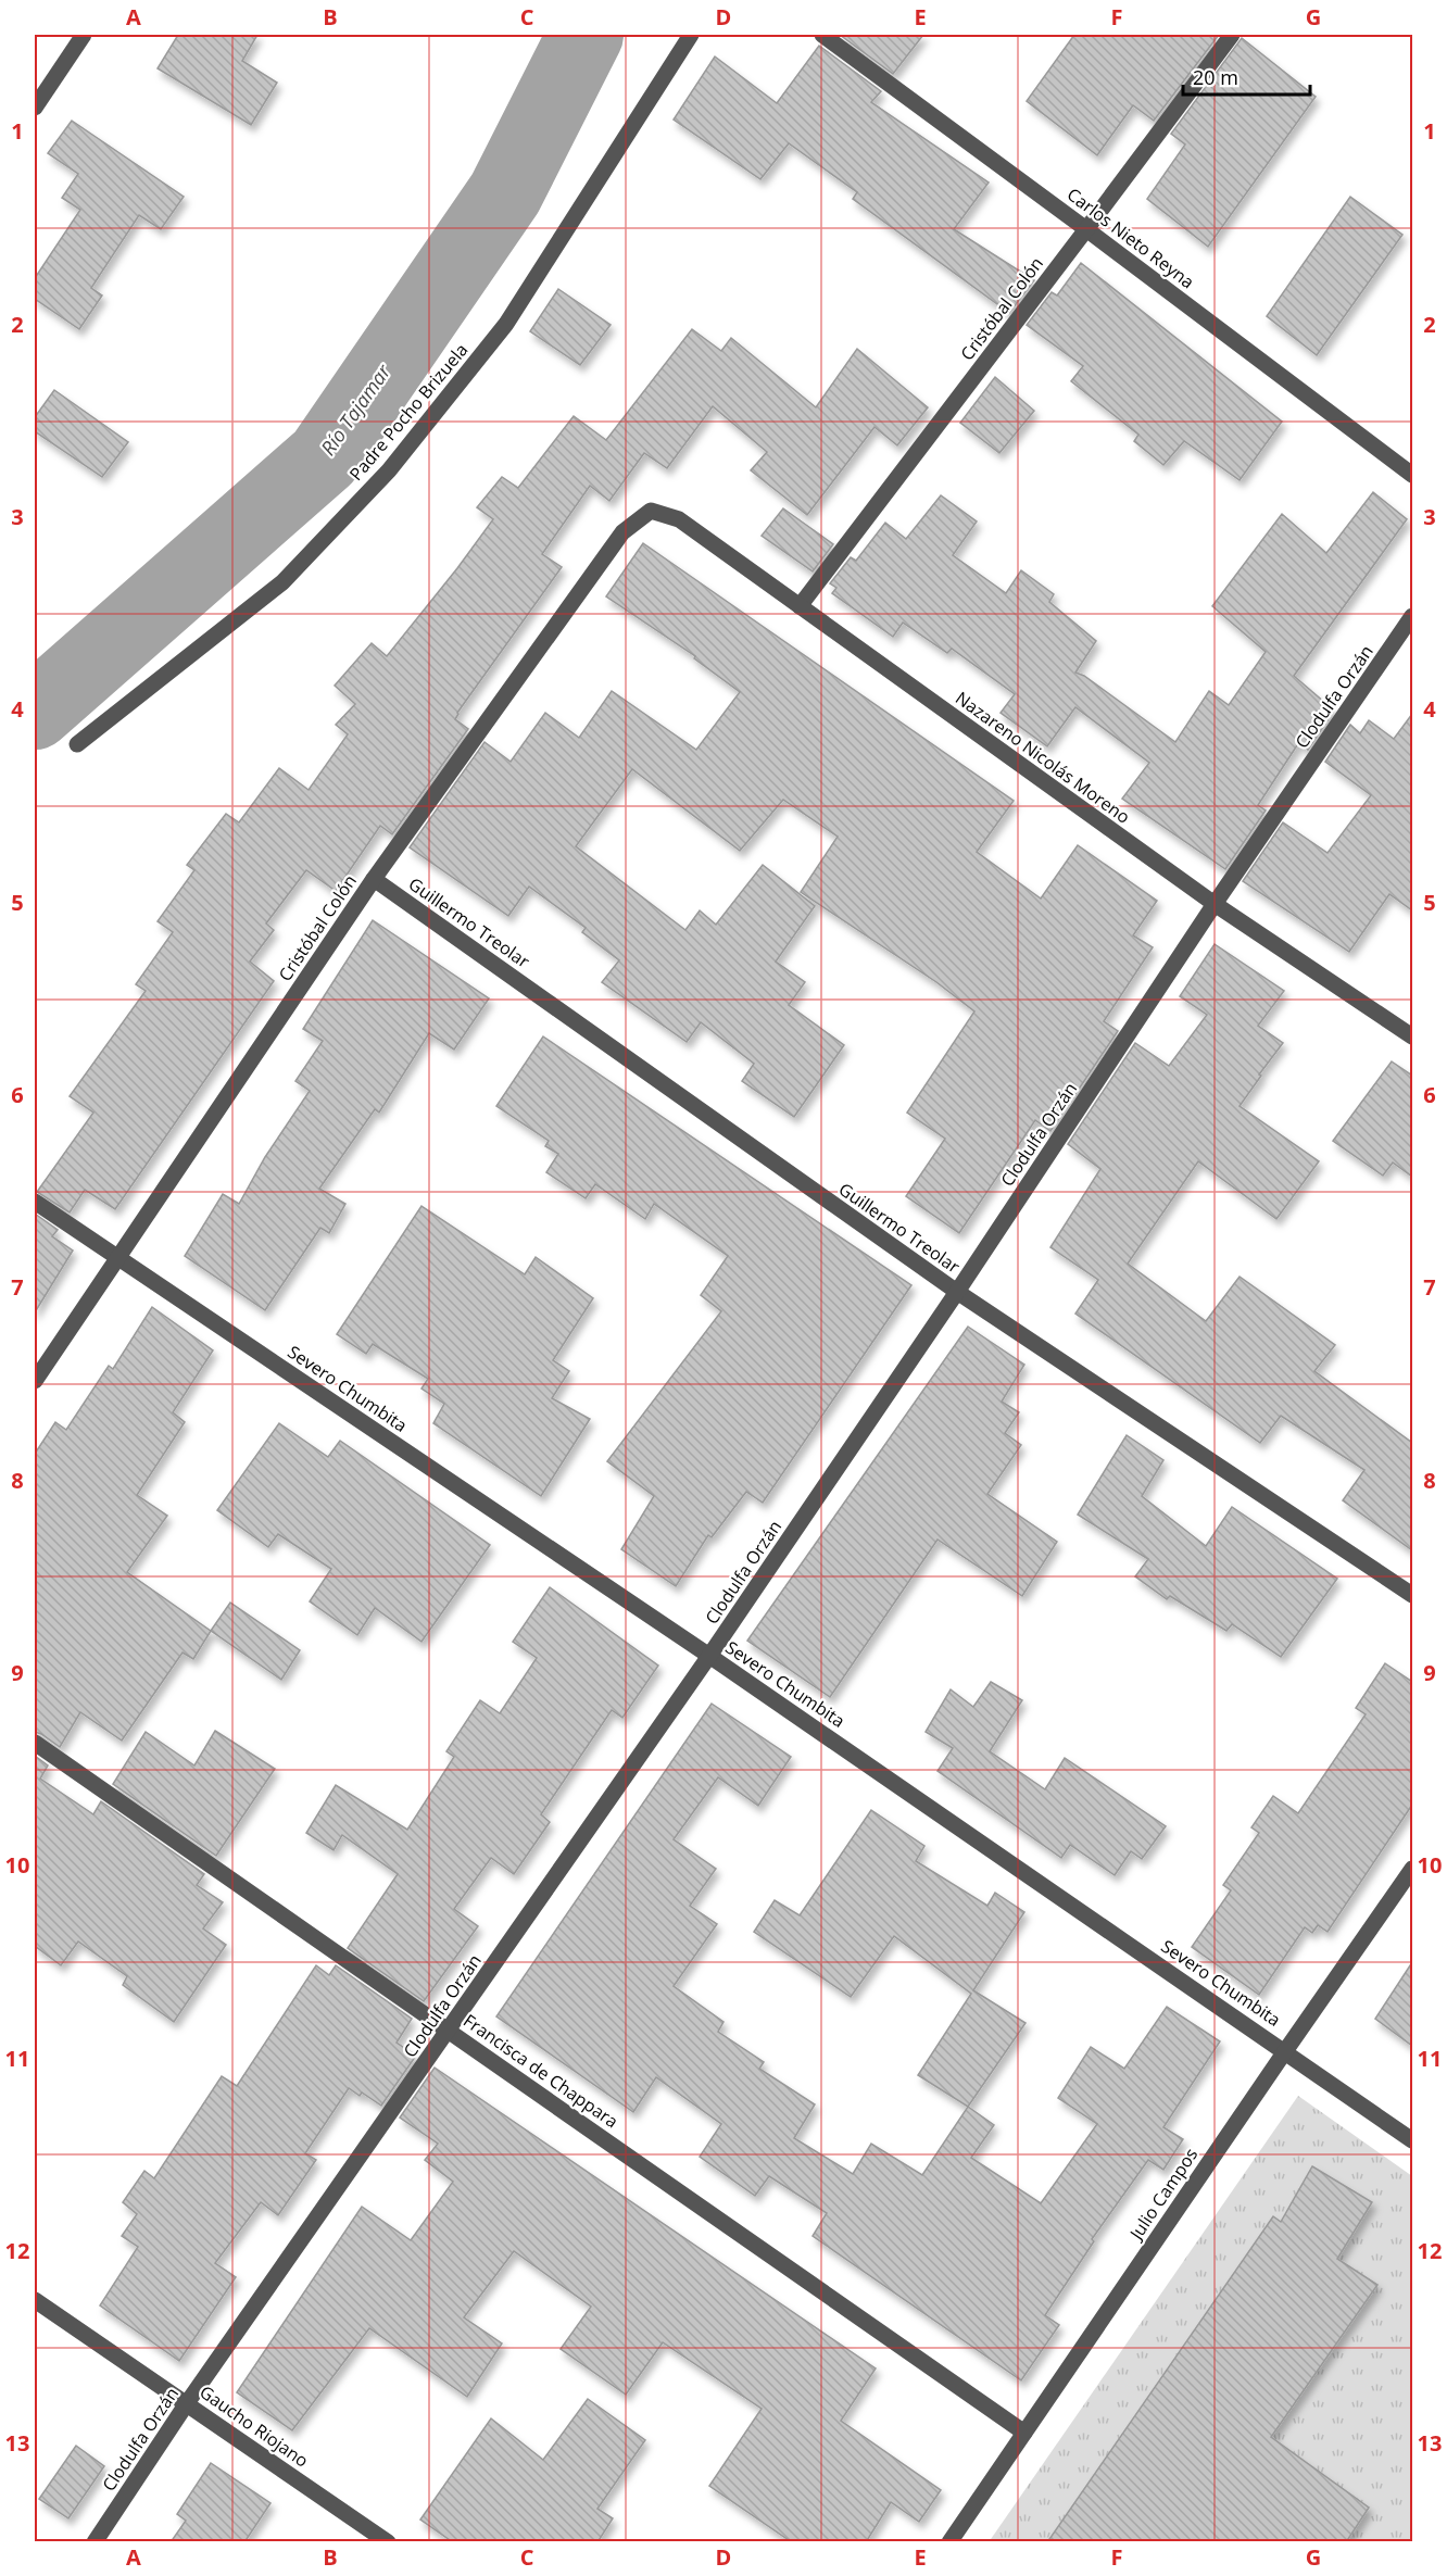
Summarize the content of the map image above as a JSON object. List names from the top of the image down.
{
  "streets": {
    "street": [
      "Carlos Nieto Reyna",
      "Cristóbal Colón",
      "Padre Pocho Brizuela",
      "Clodulfa Orzán",
      "Nazareno Nicolás Moreno",
      "Guillermo Treolar",
      "Severo Chumbita",
      "Francisca de Chappara",
      "Julio Campos",
      "Gaucho Riojano"
    ]
  },
  "crossings": [
    ["Carlos Nieto Reyna", "Cristóbal Colón"],
    ["Cristóbal Colón", "Nazareno Nicolás Moreno"],
    ["Cristóbal Colón", "Guillermo Treolar"],
    ["Cristóbal Colón", "Severo Chumbita"],
    ["Clodulfa Orzán", "Nazareno Nicolás Moreno"],
    ["Clodulfa Orzán", "Guillermo Treolar"],
    ["Clodulfa Orzán", "Severo Chumbita"],
    ["Clodulfa Orzán", "Francisca de Chappara"],
    ["Clodulfa Orzán", "Gaucho Riojano"],
    ["Severo Chumbita", "Julio Campos"],
    ["Francisca de Chappara", "Julio Campos"]
  ],
  "water": ["Río Tajamar"],
  "scale_bar": "20 m",
  "grid": {
    "columns": [
      "A",
      "B",
      "C",
      "D",
      "E",
      "F",
      "G"
    ],
    "rows": [
      "1",
      "2",
      "3",
      "4",
      "5",
      "6",
      "7",
      "8",
      "9",
      "10",
      "11",
      "12",
      "13"
    ]
  }
}
